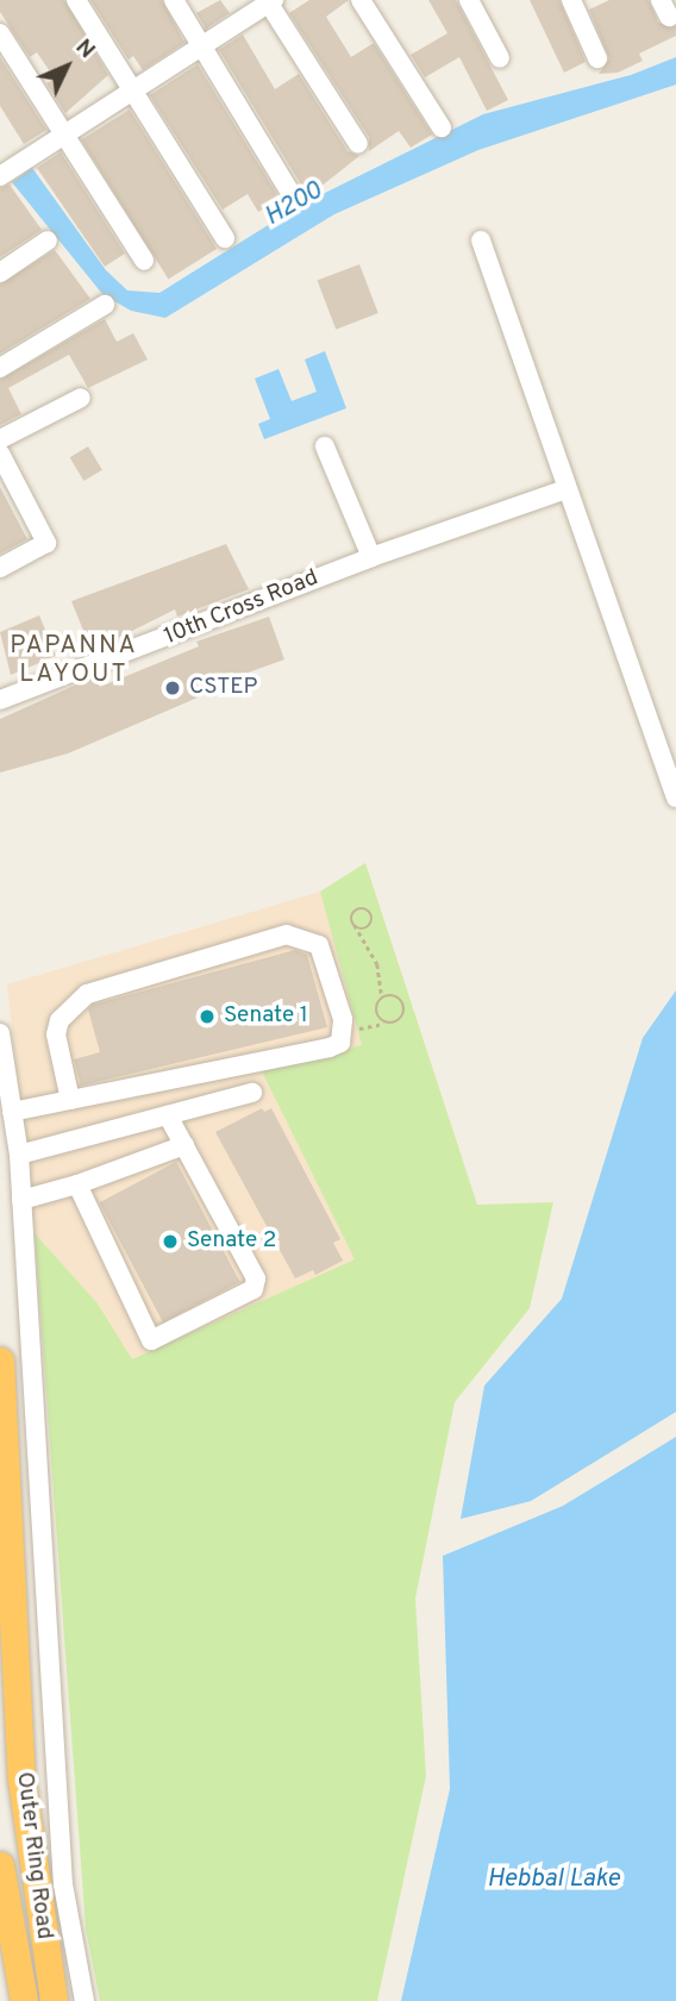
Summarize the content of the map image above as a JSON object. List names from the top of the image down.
{
  "streets": {
    "highway": ["Outer Ring Road"],
    "street": ["10th Cross Road"]
  },
  "districts": ["PAPANNA LAYOUT"],
  "water": ["H200", "Hebbal Lake"],
  "places": ["CSTEP", "Senate 1", "Senate 2"],
  "north": "top right"
}
